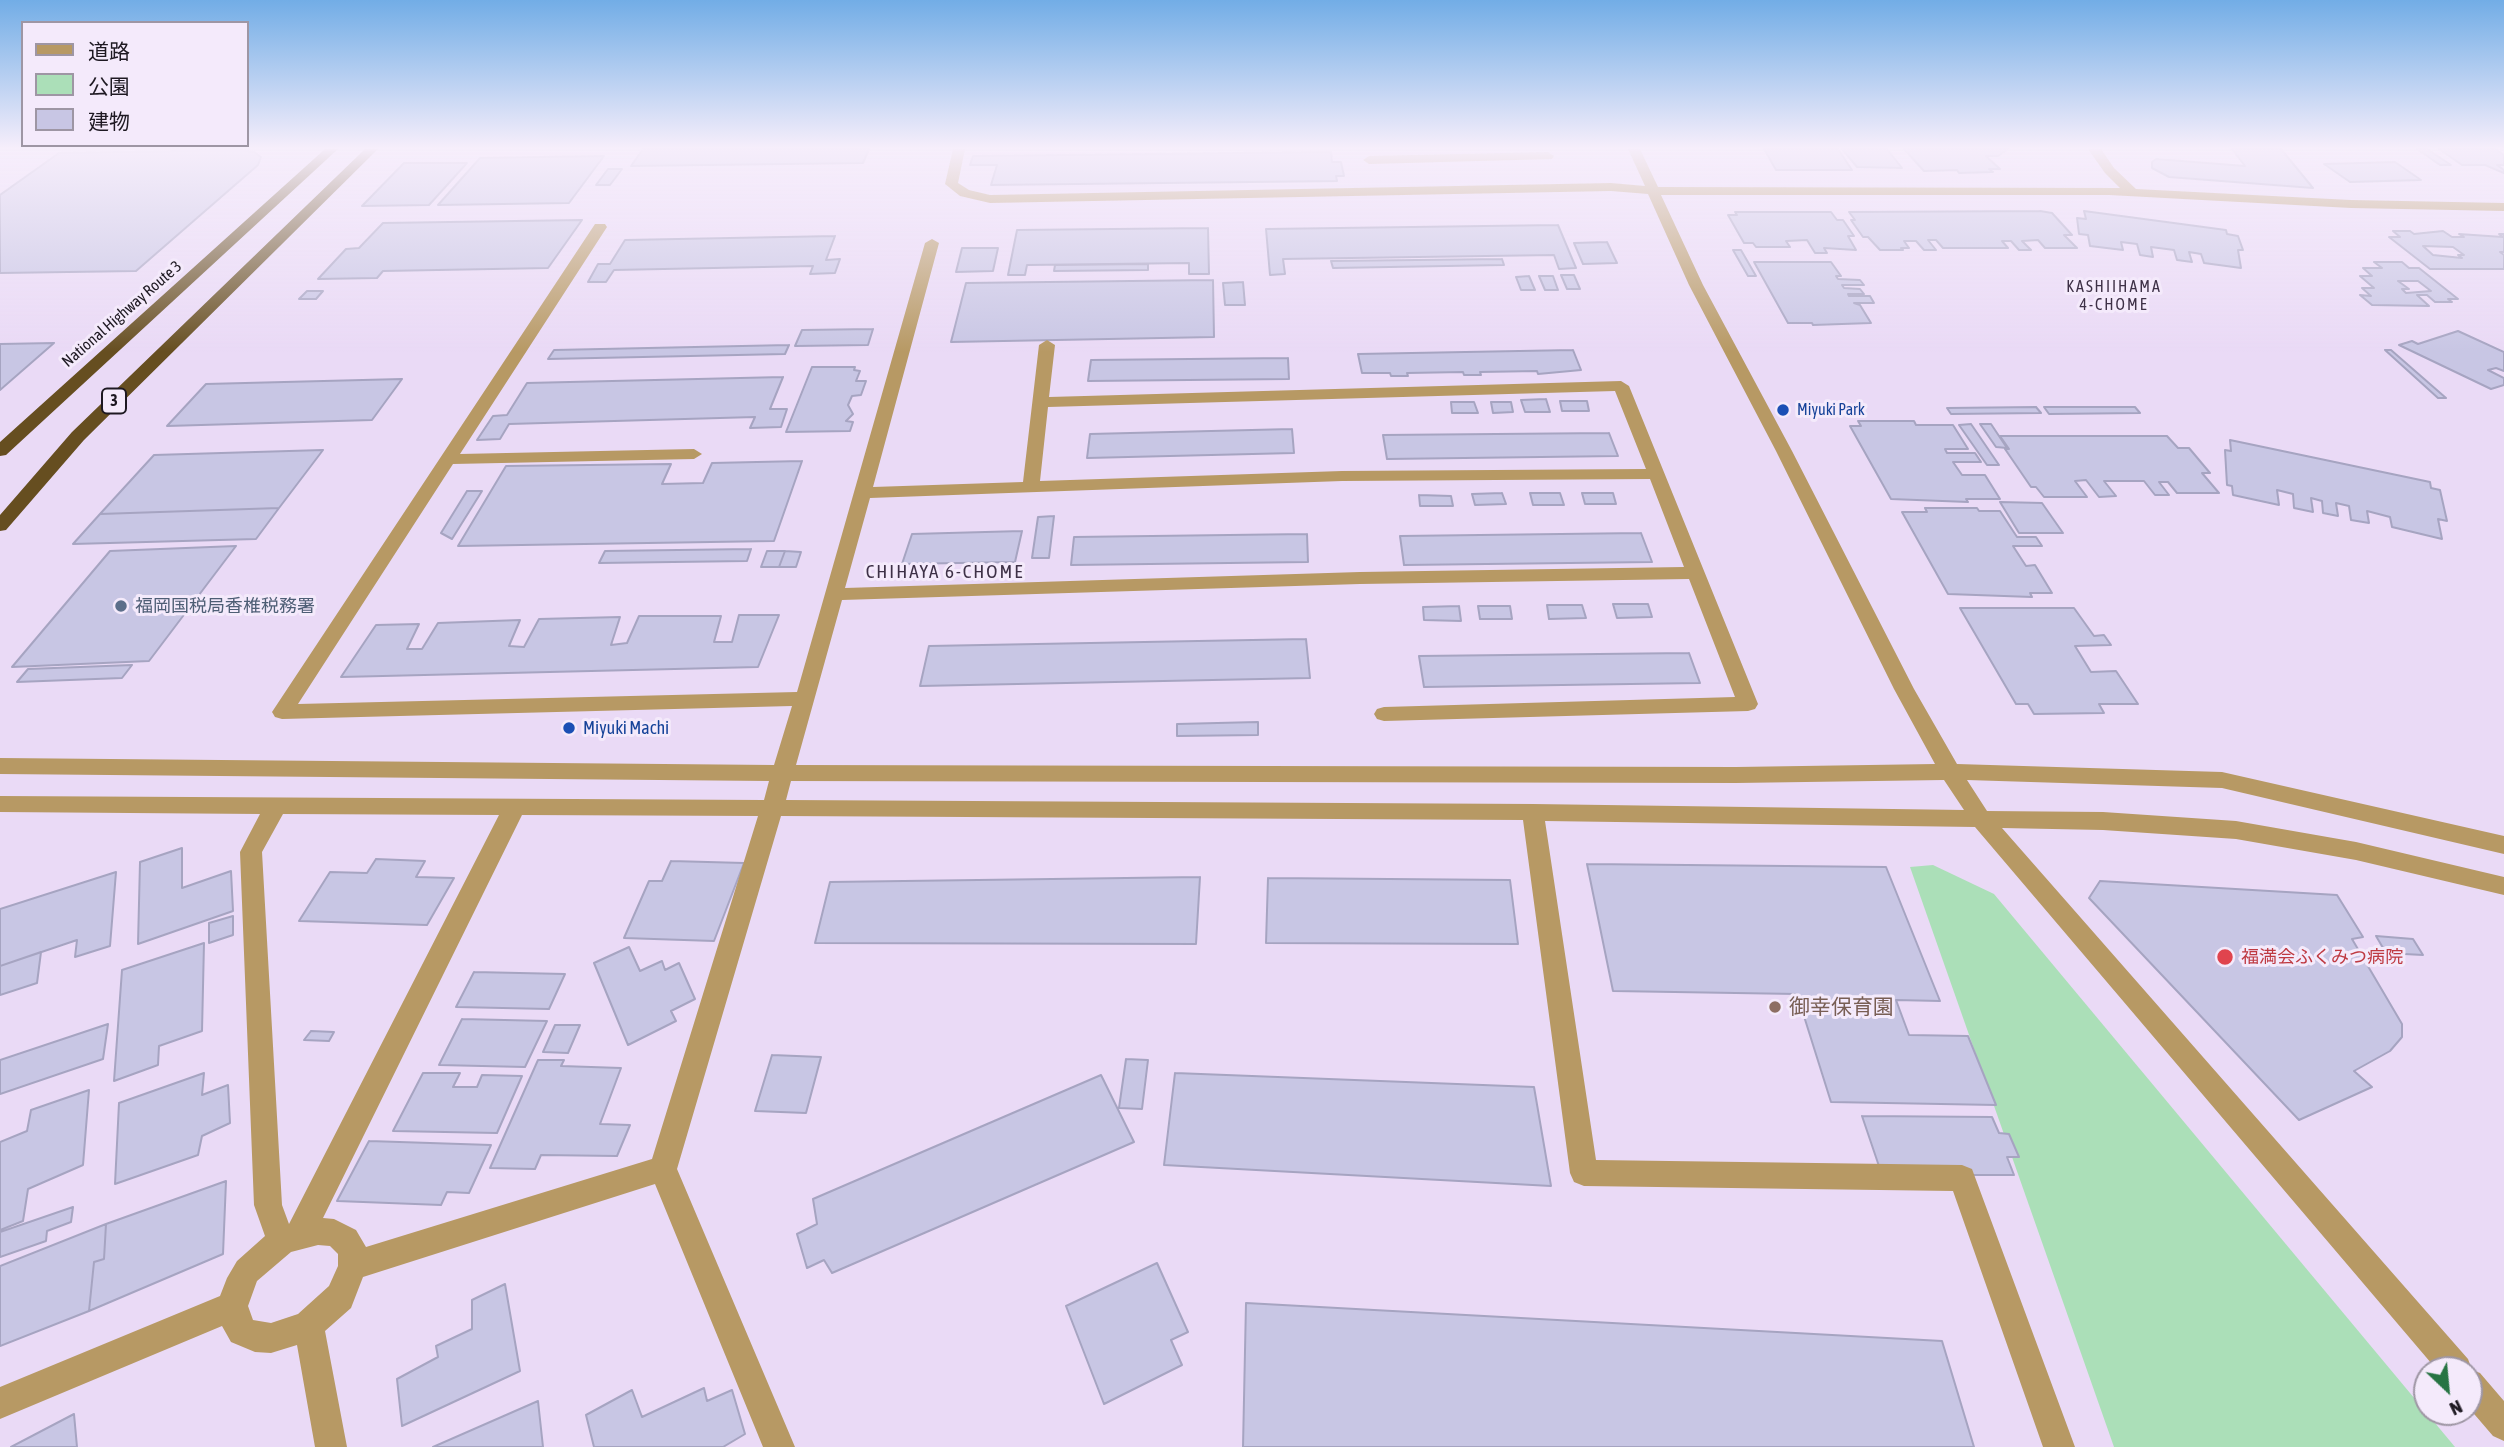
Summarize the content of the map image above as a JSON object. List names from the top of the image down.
{
  "streets": {
    "highway": ["National Highway Route 3", "3"]
  },
  "districts": ["KASHIIHAMA 4-CHOME", "CHIHAYA 6-CHOME"],
  "places": [
    "Miyuki Park",
    "福岡国税局香椎税務署",
    "Miyuki Machi",
    "福満会ふくみつ病院",
    "御幸保育園"
  ],
  "legend": ["道路", "公園", "建物"],
  "north": "bottom right"
}
